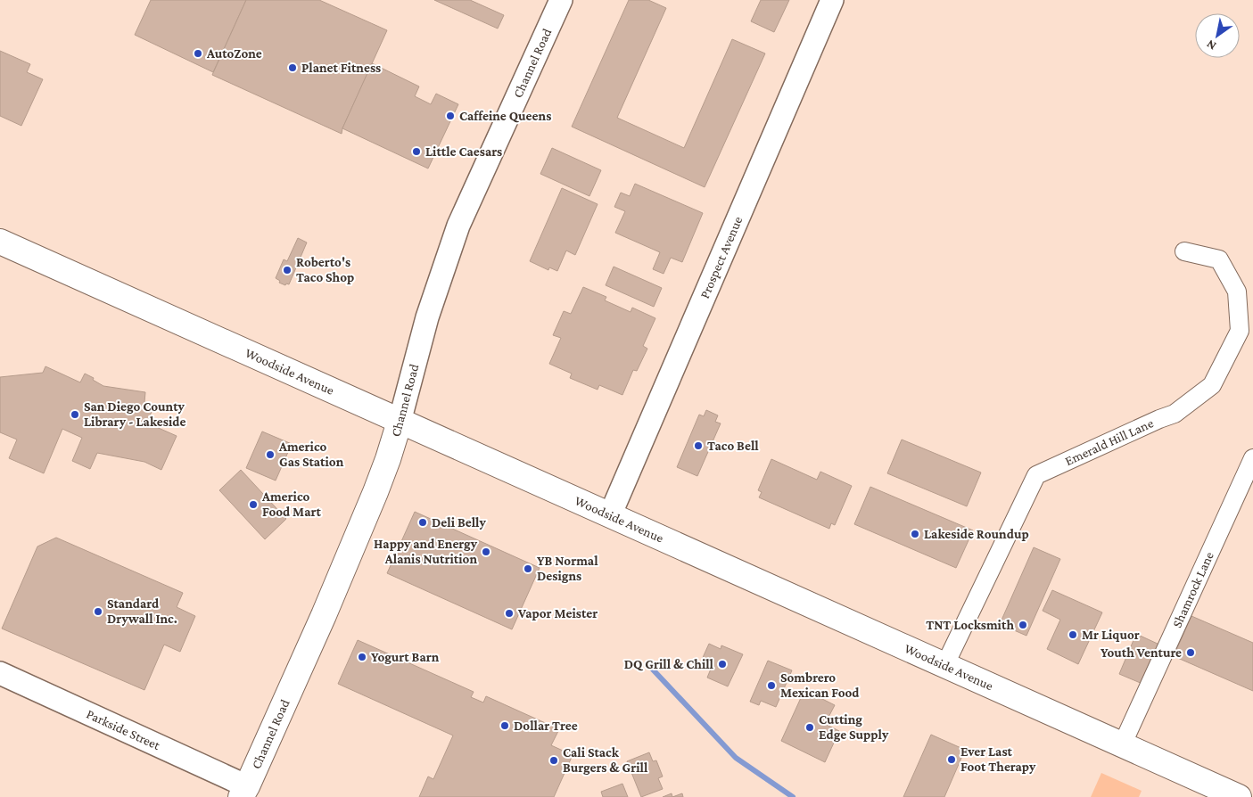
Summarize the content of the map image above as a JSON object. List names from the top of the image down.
{
  "streets": {
    "main road": ["Channel Road", "Woodside Avenue"],
    "street": [
      "Prospect Avenue",
      "Emerald Hill Lane",
      "Shamrock Lane",
      "Parkside Street"
    ]
  },
  "crossings": [
    ["Channel Road", "Woodside Avenue"],
    ["Channel Road", "Parkside Street"],
    ["Prospect Avenue", "Woodside Avenue"],
    ["Woodside Avenue", "Emerald Hill Lane"],
    ["Woodside Avenue", "Shamrock Lane"]
  ],
  "places": [
    "AutoZone",
    "Planet Fitness",
    "Caffeine Queens",
    "Little Caesars",
    "Roberto's Taco Shop",
    "San Diego County Library - Lakeside",
    "Taco Bell",
    "Americo Gas Station",
    "Americo Food Mart",
    "Deli Belly",
    "Lakeside Roundup",
    "Happy and Energy Alanis Nutrition",
    "YB Normal Designs",
    "Standard Drywall Inc.",
    "Vapor Meister",
    "TNT Locksmith",
    "Mr Liquor",
    "Youth Venture",
    "Yogurt Barn",
    "DQ Grill & Chill",
    "Sombrero Mexican Food",
    "Dollar Tree",
    "Cutting Edge Supply",
    "Ever Last Foot Therapy",
    "Cali Stack Burgers & Grill"
  ],
  "north": "bottom left"
}
